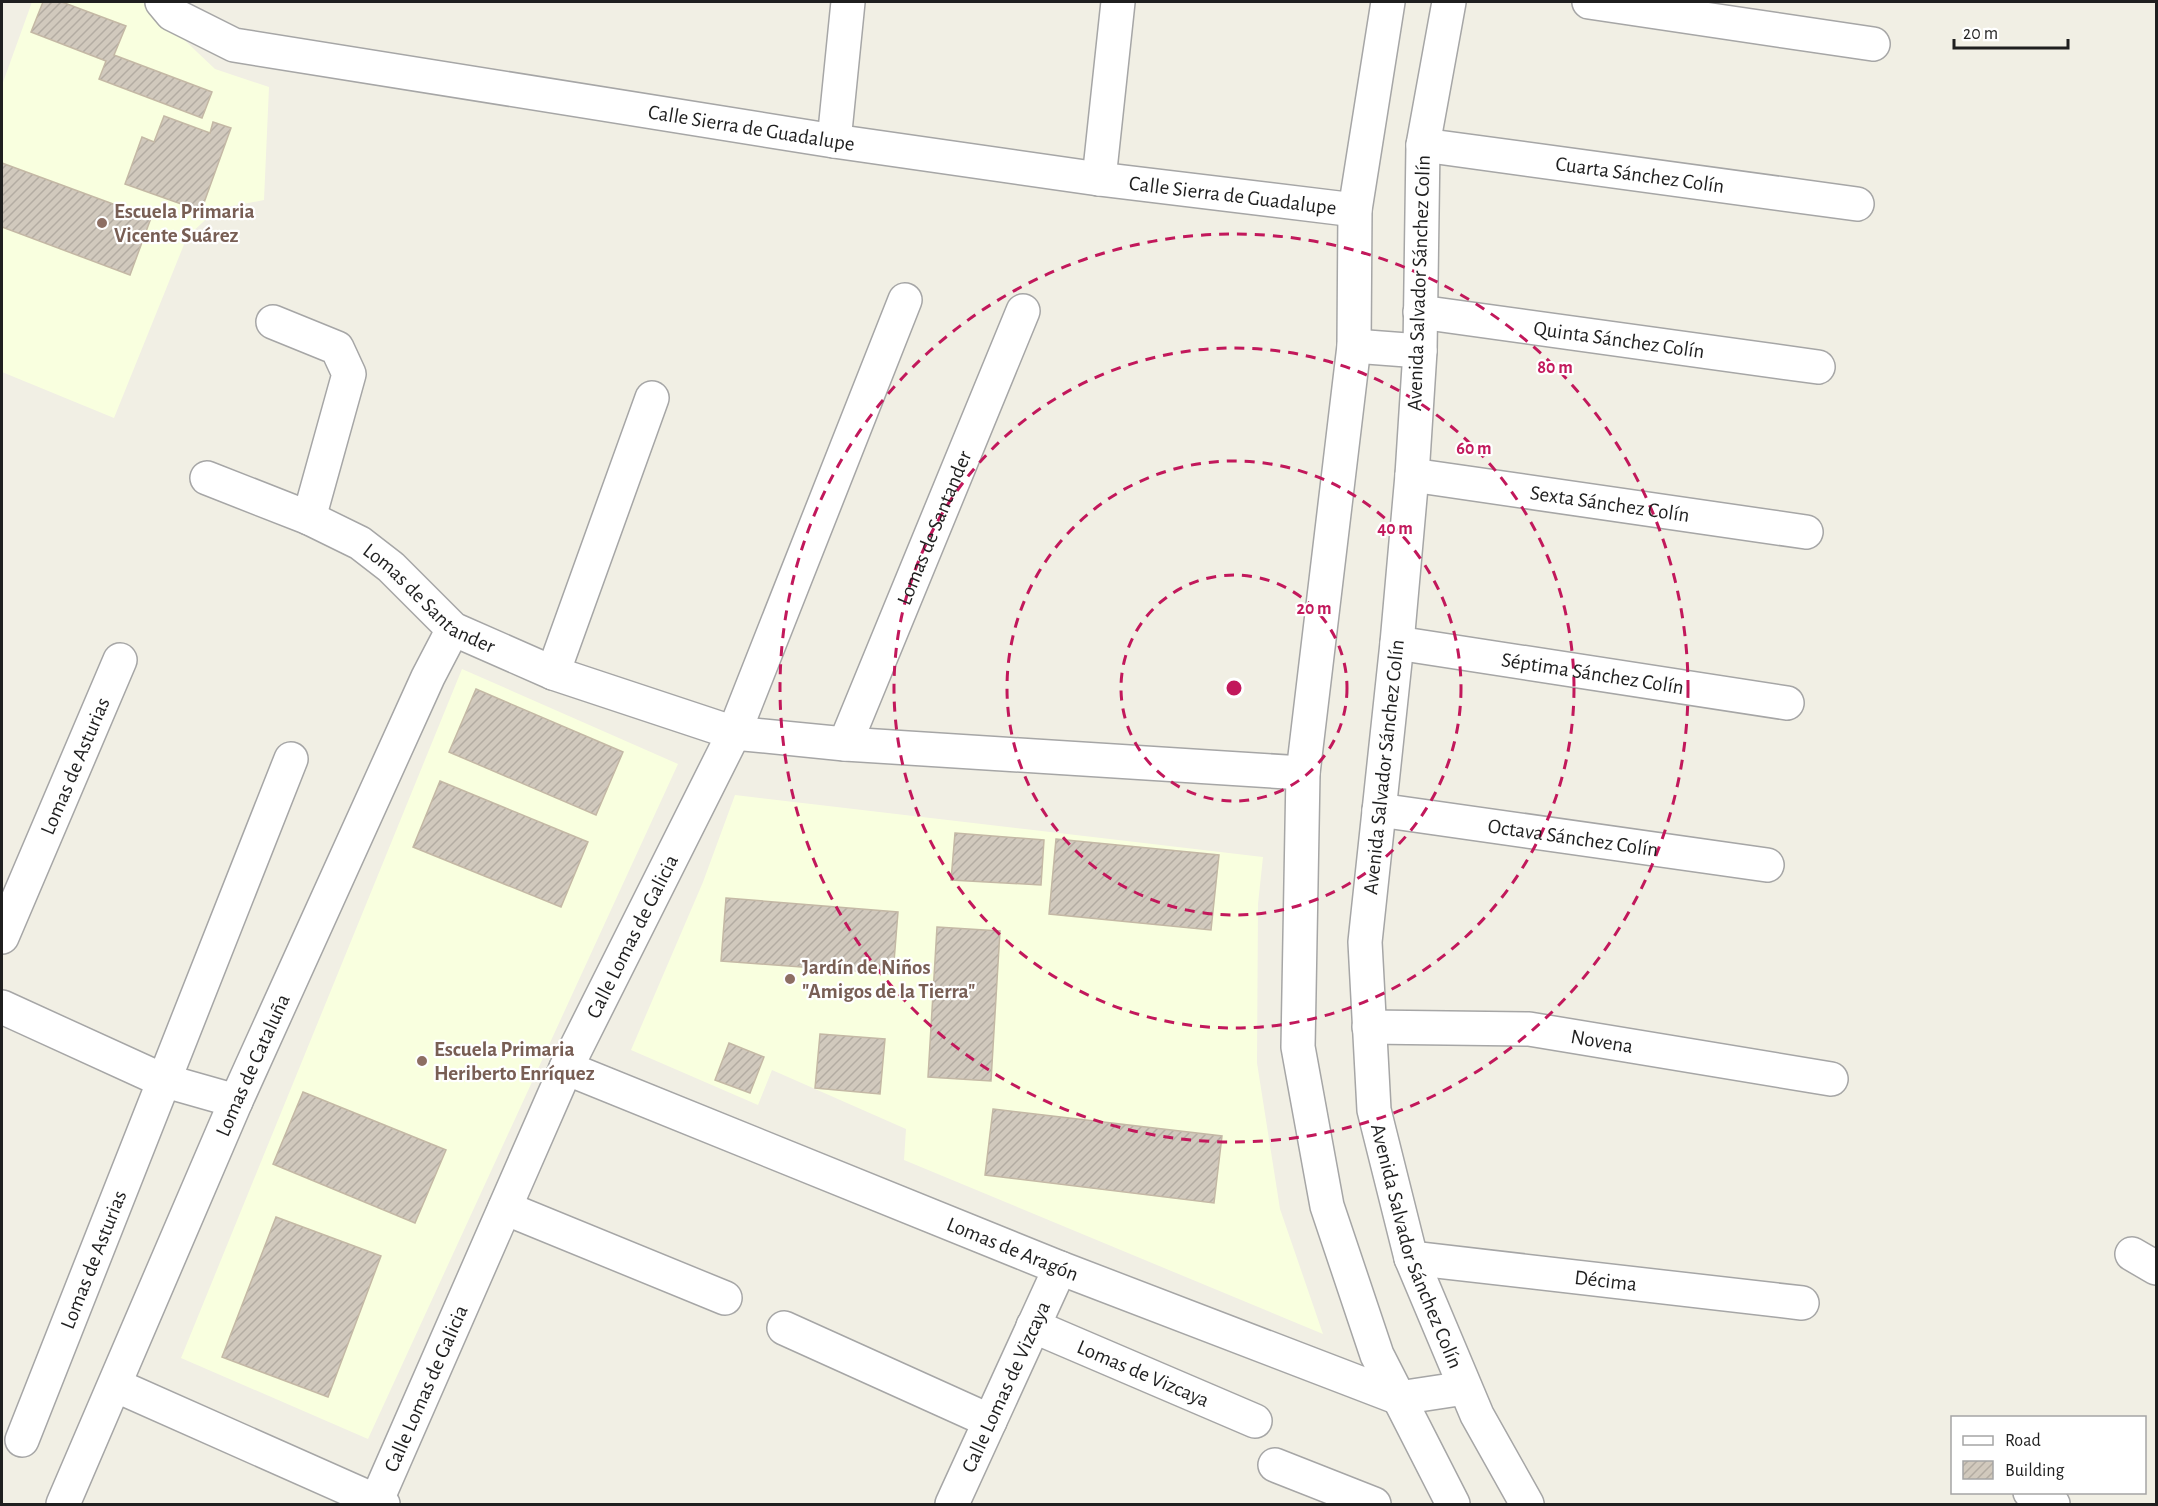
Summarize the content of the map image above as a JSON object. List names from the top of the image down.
{
  "streets": {
    "street": [
      "Calle Sierra de Guadalupe",
      "Cuarta Sánchez Colín",
      "Avenida Salvador Sánchez Colín",
      "Quinta Sánchez Colín",
      "Sexta Sánchez Colín",
      "Lomas de Santander",
      "Séptima Sánchez Colín",
      "Lomas de Asturias",
      "Octava Sánchez Colín",
      "Calle Lomas de Galicia",
      "Novena",
      "Lomas de Cataluña",
      "Lomas de Aragón",
      "Décima",
      "Lomas de Vizcaya",
      "Calle Lomas de Vizcaya"
    ]
  },
  "crossings": [
    ["Cuarta Sánchez Colín", "Avenida Salvador Sánchez Colín"],
    ["Avenida Salvador Sánchez Colín", "Quinta Sánchez Colín"],
    ["Avenida Salvador Sánchez Colín", "Sexta Sánchez Colín"],
    ["Avenida Salvador Sánchez Colín", "Séptima Sánchez Colín"],
    ["Avenida Salvador Sánchez Colín", "Octava Sánchez Colín"],
    ["Avenida Salvador Sánchez Colín", "Novena"],
    ["Avenida Salvador Sánchez Colín", "Lomas de Aragón"],
    ["Avenida Salvador Sánchez Colín", "Décima"],
    ["Lomas de Santander", "Calle Lomas de Galicia"],
    ["Lomas de Santander", "Lomas de Cataluña"],
    ["Calle Lomas de Galicia", "Lomas de Cataluña"],
    ["Calle Lomas de Galicia", "Lomas de Aragón"],
    ["Lomas de Aragón", "Calle Lomas de Vizcaya"],
    ["Lomas de Vizcaya", "Calle Lomas de Vizcaya"]
  ],
  "places": ["Escuela Primaria Vicente Suárez", "Jardín de Niños \"Amigos de la Tierra\"", "Escuela Primaria Heriberto Enríquez"],
  "legend": ["Road", "Building"],
  "scale_bar": "20 m",
  "rings": [
    "80 m",
    "60 m",
    "40 m",
    "20 m"
  ]
}
